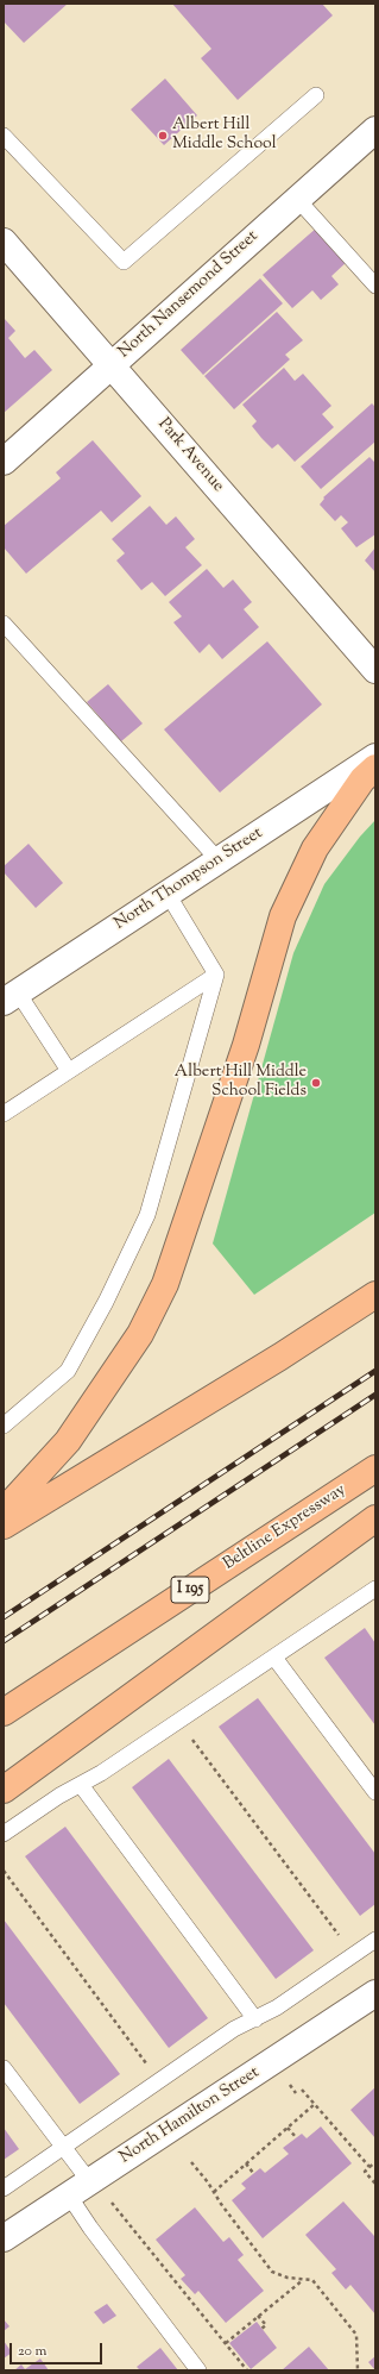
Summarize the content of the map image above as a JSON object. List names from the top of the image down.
{
  "streets": {
    "highway": ["Beltline Expressway", "I 195"],
    "street": [
      "North Nansemond Street",
      "Park Avenue",
      "North Thompson Street",
      "North Hamilton Street"
    ]
  },
  "crossings": [
    ["North Nansemond Street", "Park Avenue"]
  ],
  "places": ["Albert Hill Middle School", "Albert Hill Middle School Fields"],
  "scale_bar": "20 m"
}
